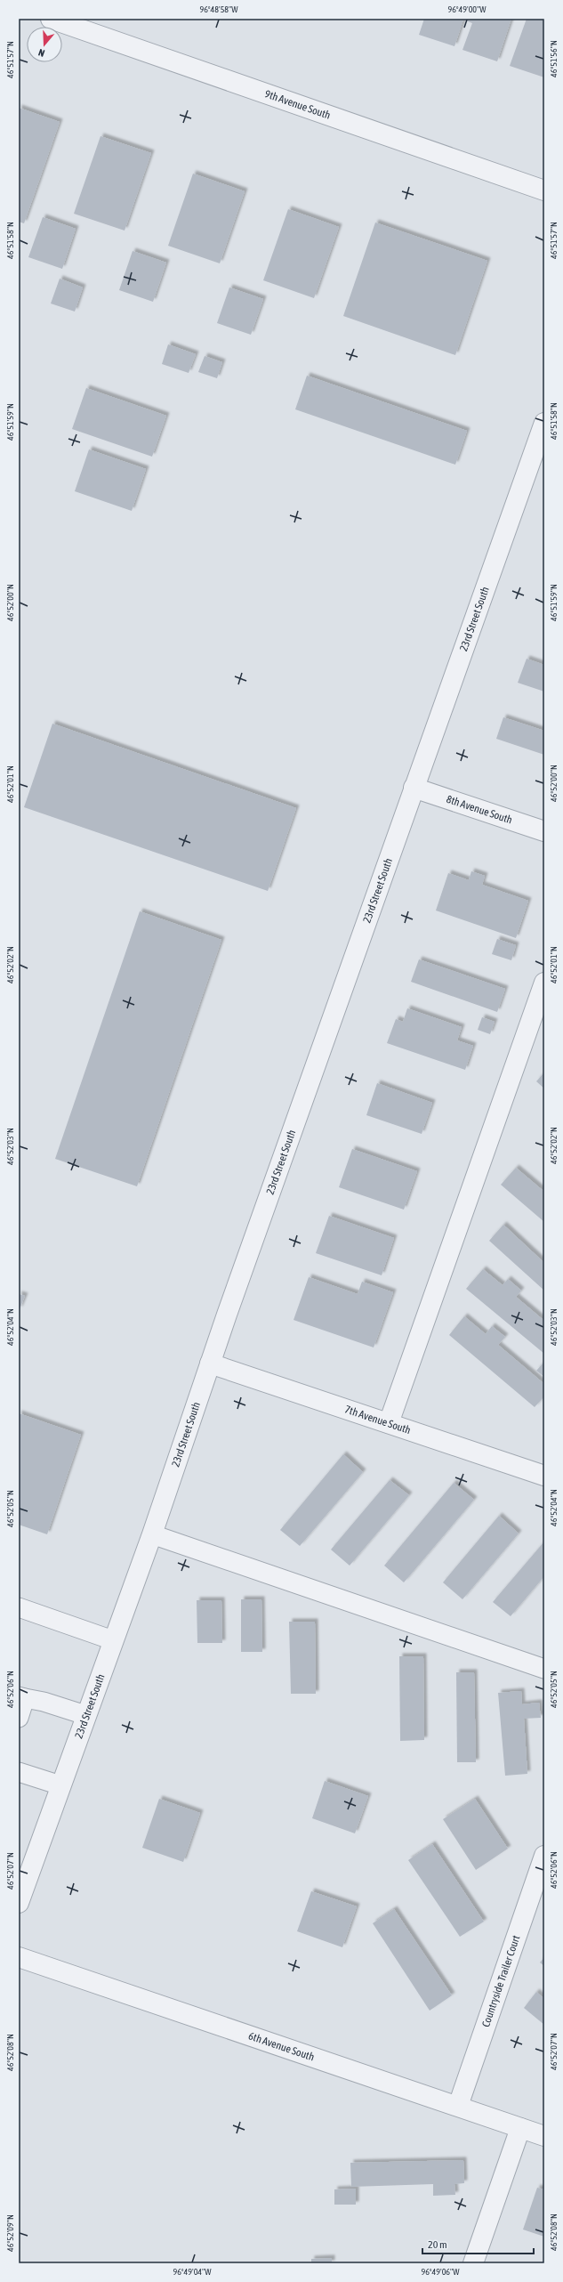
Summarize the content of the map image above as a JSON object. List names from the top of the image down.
{
  "streets": {
    "street": [
      "9th Avenue South",
      "23rd Street South",
      "8th Avenue South",
      "7th Avenue South",
      "Countryside Trailer Court",
      "6th Avenue South"
    ]
  },
  "crossings": [
    ["23rd Street South", "8th Avenue South"],
    ["23rd Street South", "7th Avenue South"],
    ["Countryside Trailer Court", "6th Avenue South"]
  ],
  "scale_bar": "20 m",
  "north": "bottom",
  "coordinates": [
    "96°48'58\"W",
    "96°49'00\"W",
    "46°51'56\"N",
    "46°51'57\"N",
    "46°51'58\"N",
    "46°51'59\"N",
    "46°52'00\"N",
    "46°52'01\"N",
    "46°52'02\"N",
    "46°52'03\"N",
    "46°52'04\"N",
    "46°52'05\"N",
    "46°52'06\"N",
    "46°52'07\"N",
    "46°52'08\"N",
    "46°52'09\"N",
    "96°49'04\"W",
    "96°49'06\"W"
  ]
}
